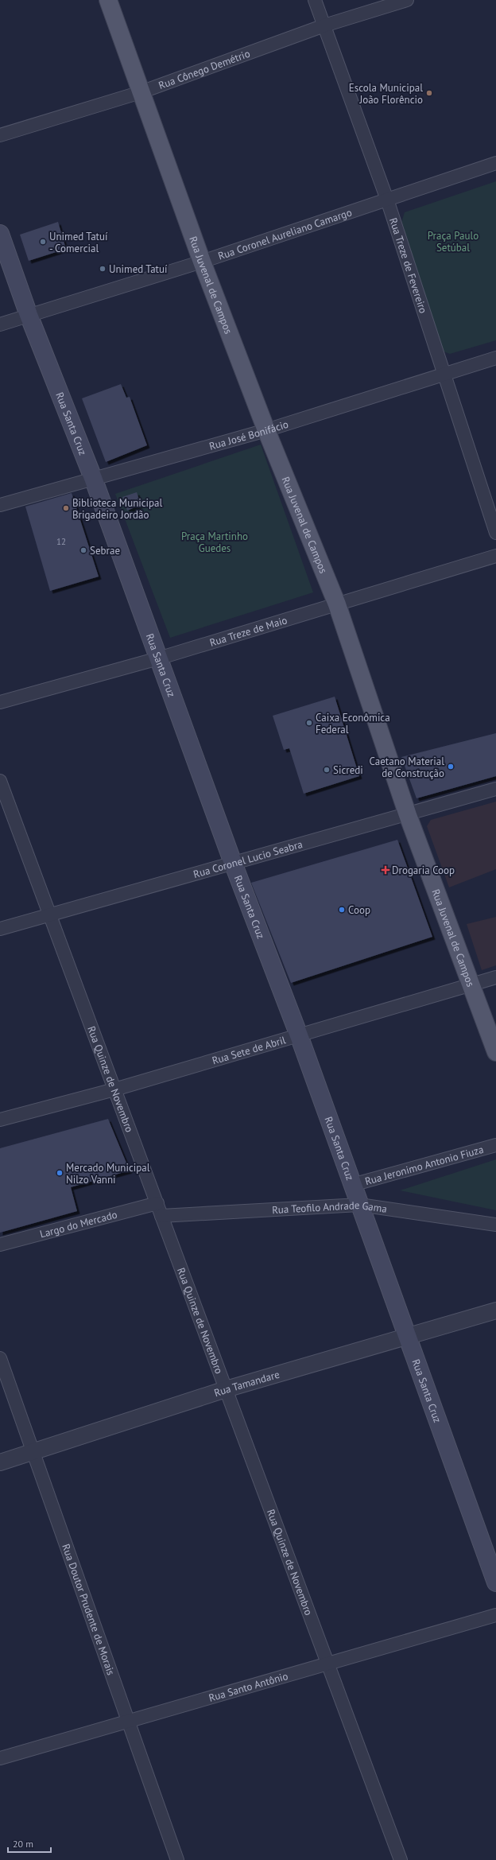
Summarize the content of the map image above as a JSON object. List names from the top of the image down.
{
  "streets": {
    "main road": ["Rua Juvenal de Campos", "Rua Santa Cruz"],
    "street": [
      "Rua Cônego Demétrio",
      "Rua Coronel Aureliano Camargo",
      "Rua Treze de Fevereiro",
      "Rua José Bonifácio",
      "Rua Treze de Maio",
      "Rua Coronel Lucio Seabra",
      "Rua Sete de Abril",
      "Rua Quinze de Novembro",
      "Rua Jeronimo Antonio Fiuza",
      "Rua Teofilo Andrade Gama",
      "Largo do Mercado",
      "Rua Tamandare",
      "Rua Doutor Prudente de Morais",
      "Rua Santo Antônio"
    ]
  },
  "crossings": [
    ["Rua Cônego Demétrio", "Rua Treze de Fevereiro"],
    ["Rua Cônego Demétrio", "Rua Juvenal de Campos"],
    ["Rua Coronel Aureliano Camargo", "Rua Treze de Fevereiro"],
    ["Rua Coronel Aureliano Camargo", "Rua Juvenal de Campos"],
    ["Rua Coronel Aureliano Camargo", "Rua Santa Cruz"],
    ["Rua Treze de Fevereiro", "Rua José Bonifácio"],
    ["Rua Juvenal de Campos", "Rua José Bonifácio"],
    ["Rua Juvenal de Campos", "Rua Treze de Maio"],
    ["Rua Juvenal de Campos", "Rua Coronel Lucio Seabra"],
    ["Rua Juvenal de Campos", "Rua Sete de Abril"],
    ["Rua Santa Cruz", "Rua José Bonifácio"],
    ["Rua Santa Cruz", "Rua Treze de Maio"],
    ["Rua Santa Cruz", "Rua Coronel Lucio Seabra"],
    ["Rua Santa Cruz", "Rua Sete de Abril"],
    ["Rua Santa Cruz", "Rua Jeronimo Antonio Fiuza"],
    ["Rua Santa Cruz", "Rua Teofilo Andrade Gama"],
    ["Rua Santa Cruz", "Rua Tamandare"],
    ["Rua Coronel Lucio Seabra", "Rua Quinze de Novembro"],
    ["Rua Sete de Abril", "Rua Quinze de Novembro"],
    ["Rua Quinze de Novembro", "Rua Teofilo Andrade Gama"],
    ["Rua Quinze de Novembro", "Largo do Mercado"],
    ["Rua Quinze de Novembro", "Rua Tamandare"],
    ["Rua Quinze de Novembro", "Rua Santo Antônio"],
    ["Rua Tamandare", "Rua Doutor Prudente de Morais"],
    ["Rua Doutor Prudente de Morais", "Rua Santo Antônio"]
  ],
  "parks": ["Praça Paulo Setúbal", "Praça Martinho Guedes"],
  "places": {
    "other": [
      "Escola Municipal João Florêncio",
      "Unimed Tatuí - Comercial",
      "Unimed Tatuí",
      "Biblioteca Municipal Brigadeiro Jordão",
      "Sebrae",
      "Caixa Econômica Federal",
      "Caetano Material de Construção",
      "Sicredi",
      "Coop",
      "Mercado Municipal Nilzo Vanni"
    ],
    "health": ["Drogaria Coop"]
  },
  "house_numbers": ["12"],
  "scale_bar": "20 m"
}
